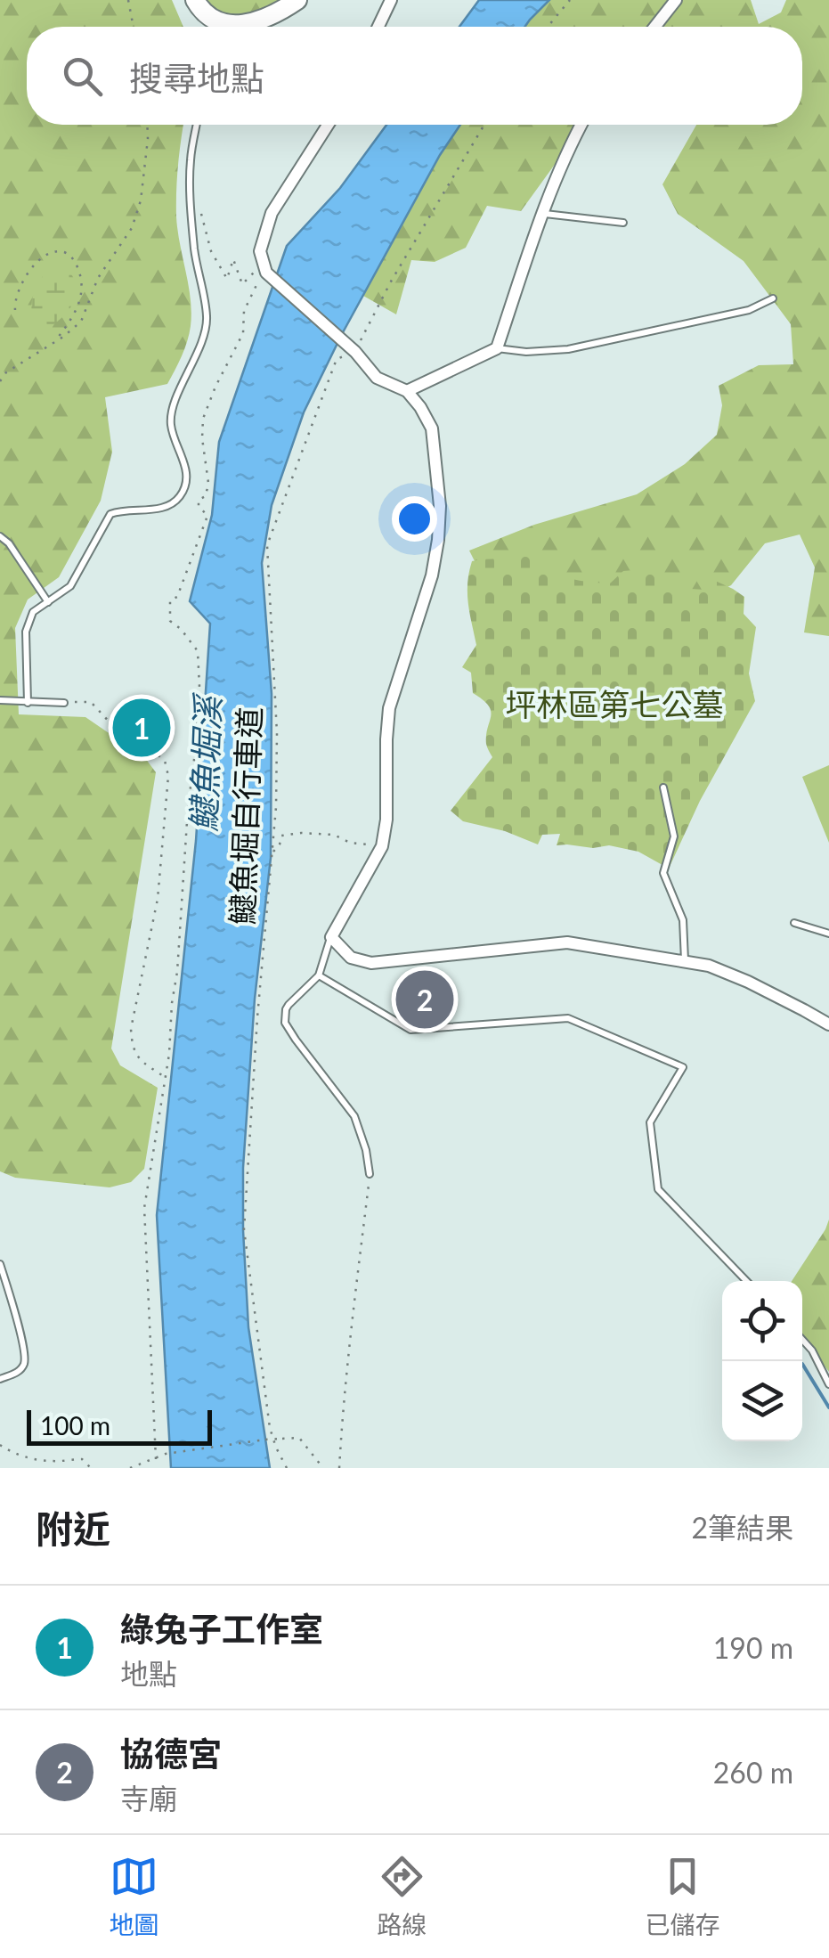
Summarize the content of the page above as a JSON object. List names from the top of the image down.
{
  "streets": {
    "path": ["𩻸魚堀自行車道"]
  },
  "water": ["𩻸魚堀溪"],
  "parks": ["坪林區第七公墓"],
  "scale_bar": "100 m",
  "page": {
    "search": "搜尋地點",
    "pins": ["1", "2"],
    "scale": "100 m",
    "heading": ["附近", "2筆結果"],
    "list": [
      {
        "mark": "1",
        "name": "綠兔子工作室",
        "note": "地點",
        "value": "190 m"
      },
      {
        "mark": "2",
        "name": "協德宮",
        "note": "寺廟",
        "value": "260 m"
      }
    ],
    "nav": ["地圖", "路線", "已儲存"]
  }
}
